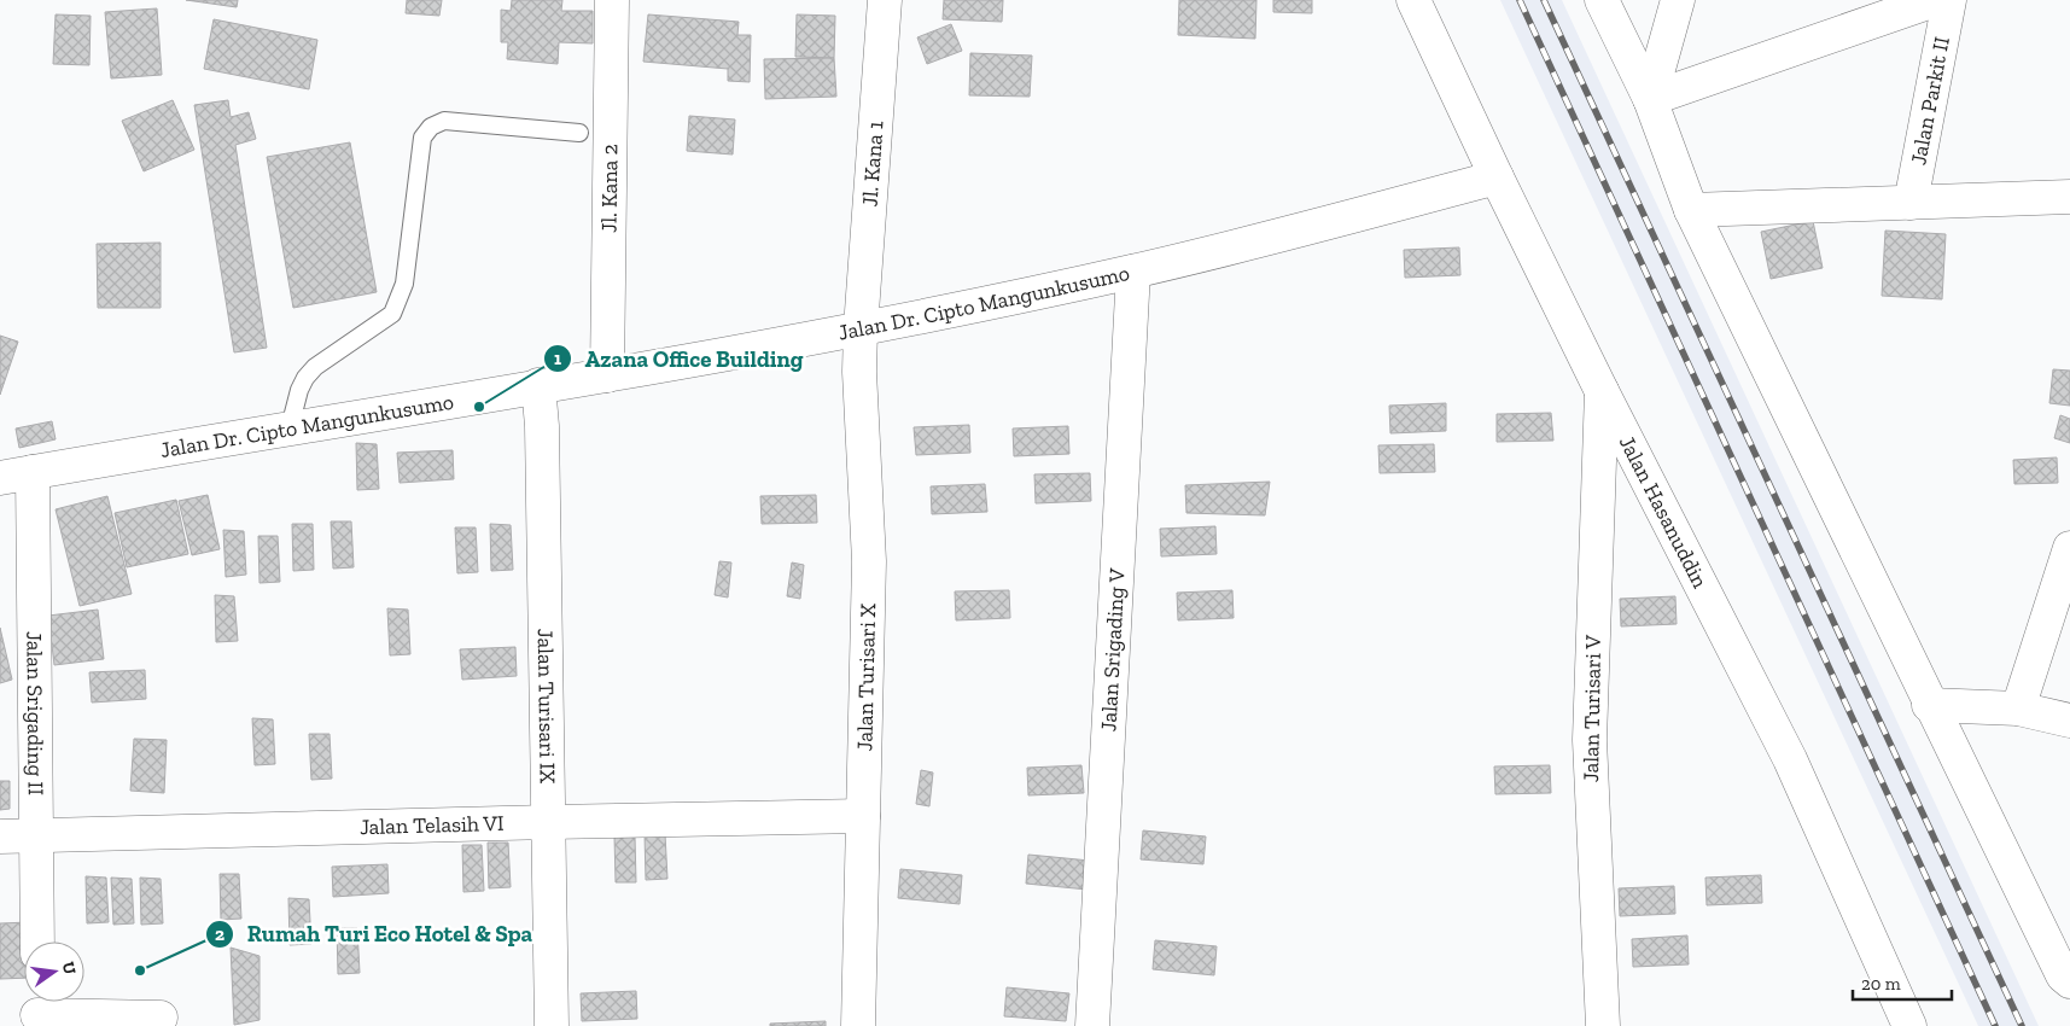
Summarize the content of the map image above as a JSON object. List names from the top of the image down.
{
  "streets": {
    "street": [
      "Jalan Parkit II",
      "Jl. Kana 1",
      "Jl. Kana 2",
      "Jalan Dr. Cipto Mangunkusumo",
      "Jalan Hasanuddin",
      "Jalan Srigading V",
      "Jalan Turisari X",
      "Jalan Turisari IX",
      "Jalan Turisari V",
      "Jalan Srigading II",
      "Jalan Telasih VI"
    ]
  },
  "crossings": [
    ["Jl. Kana 1", "Jalan Dr. Cipto Mangunkusumo"],
    ["Jl. Kana 1", "Jalan Turisari X"],
    ["Jl. Kana 2", "Jalan Dr. Cipto Mangunkusumo"],
    ["Jalan Dr. Cipto Mangunkusumo", "Jalan Hasanuddin"],
    ["Jalan Dr. Cipto Mangunkusumo", "Jalan Srigading V"],
    ["Jalan Dr. Cipto Mangunkusumo", "Jalan Turisari X"],
    ["Jalan Dr. Cipto Mangunkusumo", "Jalan Turisari IX"],
    ["Jalan Dr. Cipto Mangunkusumo", "Jalan Srigading II"],
    ["Jalan Hasanuddin", "Jalan Turisari V"],
    ["Jalan Turisari X", "Jalan Telasih VI"],
    ["Jalan Turisari IX", "Jalan Telasih VI"],
    ["Jalan Srigading II", "Jalan Telasih VI"]
  ],
  "places": ["Azana Office Building", "Rumah Turi Eco Hotel & Spa"],
  "scale_bar": "20 m",
  "north": "right"
}
